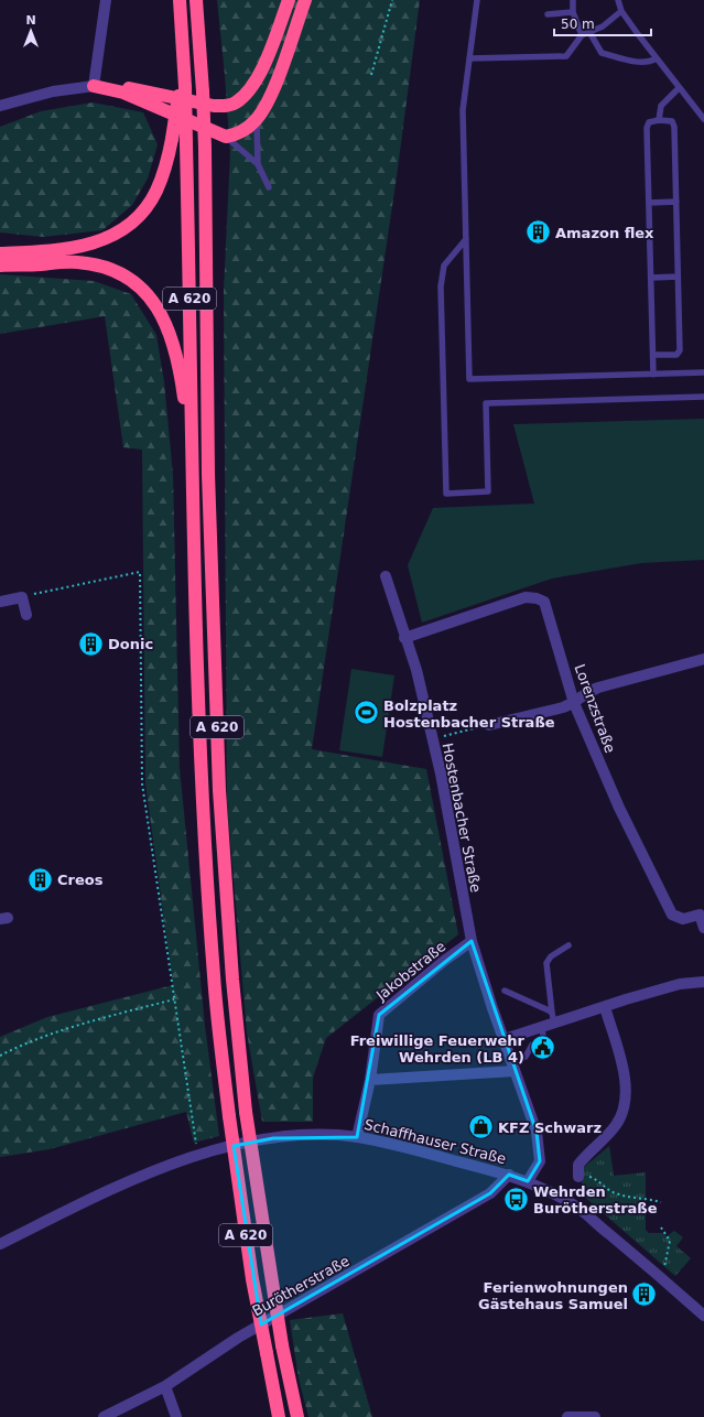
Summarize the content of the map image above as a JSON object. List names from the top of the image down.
{
  "streets": {
    "highway": ["A 620"],
    "street": [
      "Lorenzstraße",
      "Hostenbacher Straße",
      "Jakobstraße",
      "Schaffhauser Straße",
      "Burötherstraße"
    ]
  },
  "crossings": [
    ["Lorenzstraße", "Hostenbacher Straße"],
    ["Hostenbacher Straße", "Jakobstraße"],
    ["Hostenbacher Straße", "Schaffhauser Straße"],
    ["Jakobstraße", "Schaffhauser Straße"],
    ["Schaffhauser Straße", "Burötherstraße"]
  ],
  "places": {
    "building": [
      "Amazon flex",
      "Donic",
      "Creos",
      "Ferienwohnungen Gästehaus Samuel"
    ],
    "sports": ["Bolzplatz Hostenbacher Straße"],
    "public building": ["Freiwillige Feuerwehr Wehrden (LB 4)"],
    "shop": ["KFZ Schwarz"],
    "bus stop": ["Wehrden Burötherstraße"]
  },
  "scale_bar": "50 m",
  "north": "top"
}
